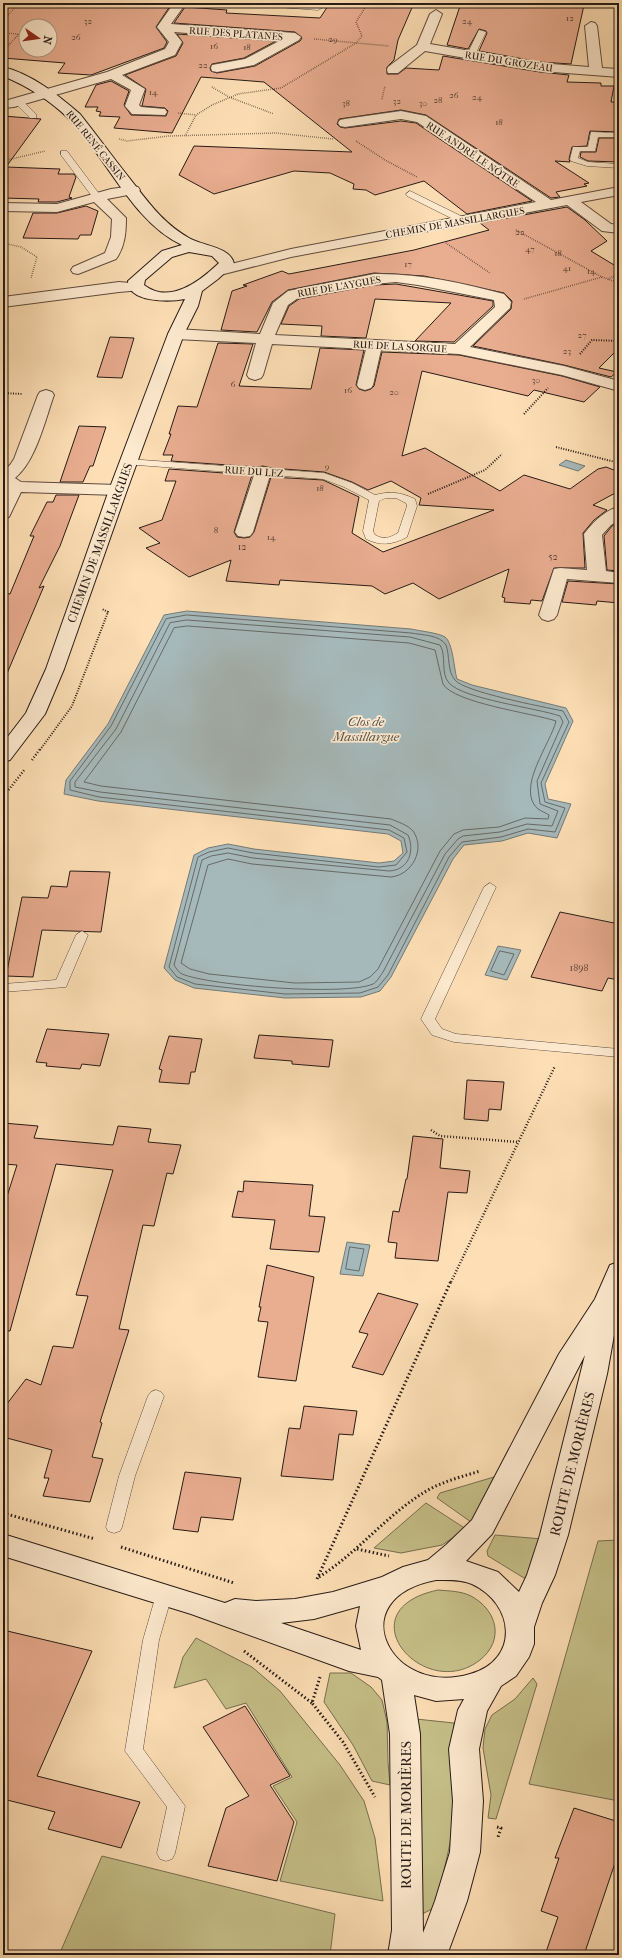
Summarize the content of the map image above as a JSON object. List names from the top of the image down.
{
  "streets": {
    "street": [
      "RUE DES PLATANES",
      "RUE DU GROZEAU",
      "RUE RENÉ CASSIN",
      "RUE ANDRÉ LE NÔTRE",
      "CHEMIN DE MASSILLARGUES",
      "RUE DE L'AYGUES",
      "RUE DE LA SORGUE",
      "ROUTE DE MORIÈRES"
    ],
    "lane": ["RUE DU LEZ"]
  },
  "crossings": [
    ["RUE DES PLATANES", "RUE RENÉ CASSIN"],
    ["RUE RENÉ CASSIN", "CHEMIN DE MASSILLARGUES"],
    ["RUE ANDRÉ LE NÔTRE", "CHEMIN DE MASSILLARGUES"],
    ["CHEMIN DE MASSILLARGUES", "RUE DE LA SORGUE"],
    ["CHEMIN DE MASSILLARGUES", "RUE DU LEZ"],
    ["RUE DE L'AYGUES", "RUE DE LA SORGUE"]
  ],
  "water": ["Clos de Massillargue"],
  "house_numbers": [
    "12",
    "32",
    "24",
    "26",
    "29",
    "16",
    "18",
    "22",
    "14",
    "26",
    "24",
    "28",
    "32",
    "38",
    "30",
    "18",
    "22",
    "47",
    "18",
    "17",
    "41",
    "14",
    "27",
    "23",
    "30",
    "6",
    "16",
    "20",
    "9",
    "18",
    "8",
    "14",
    "12",
    "52",
    "1898"
  ],
  "north": "right"
}
